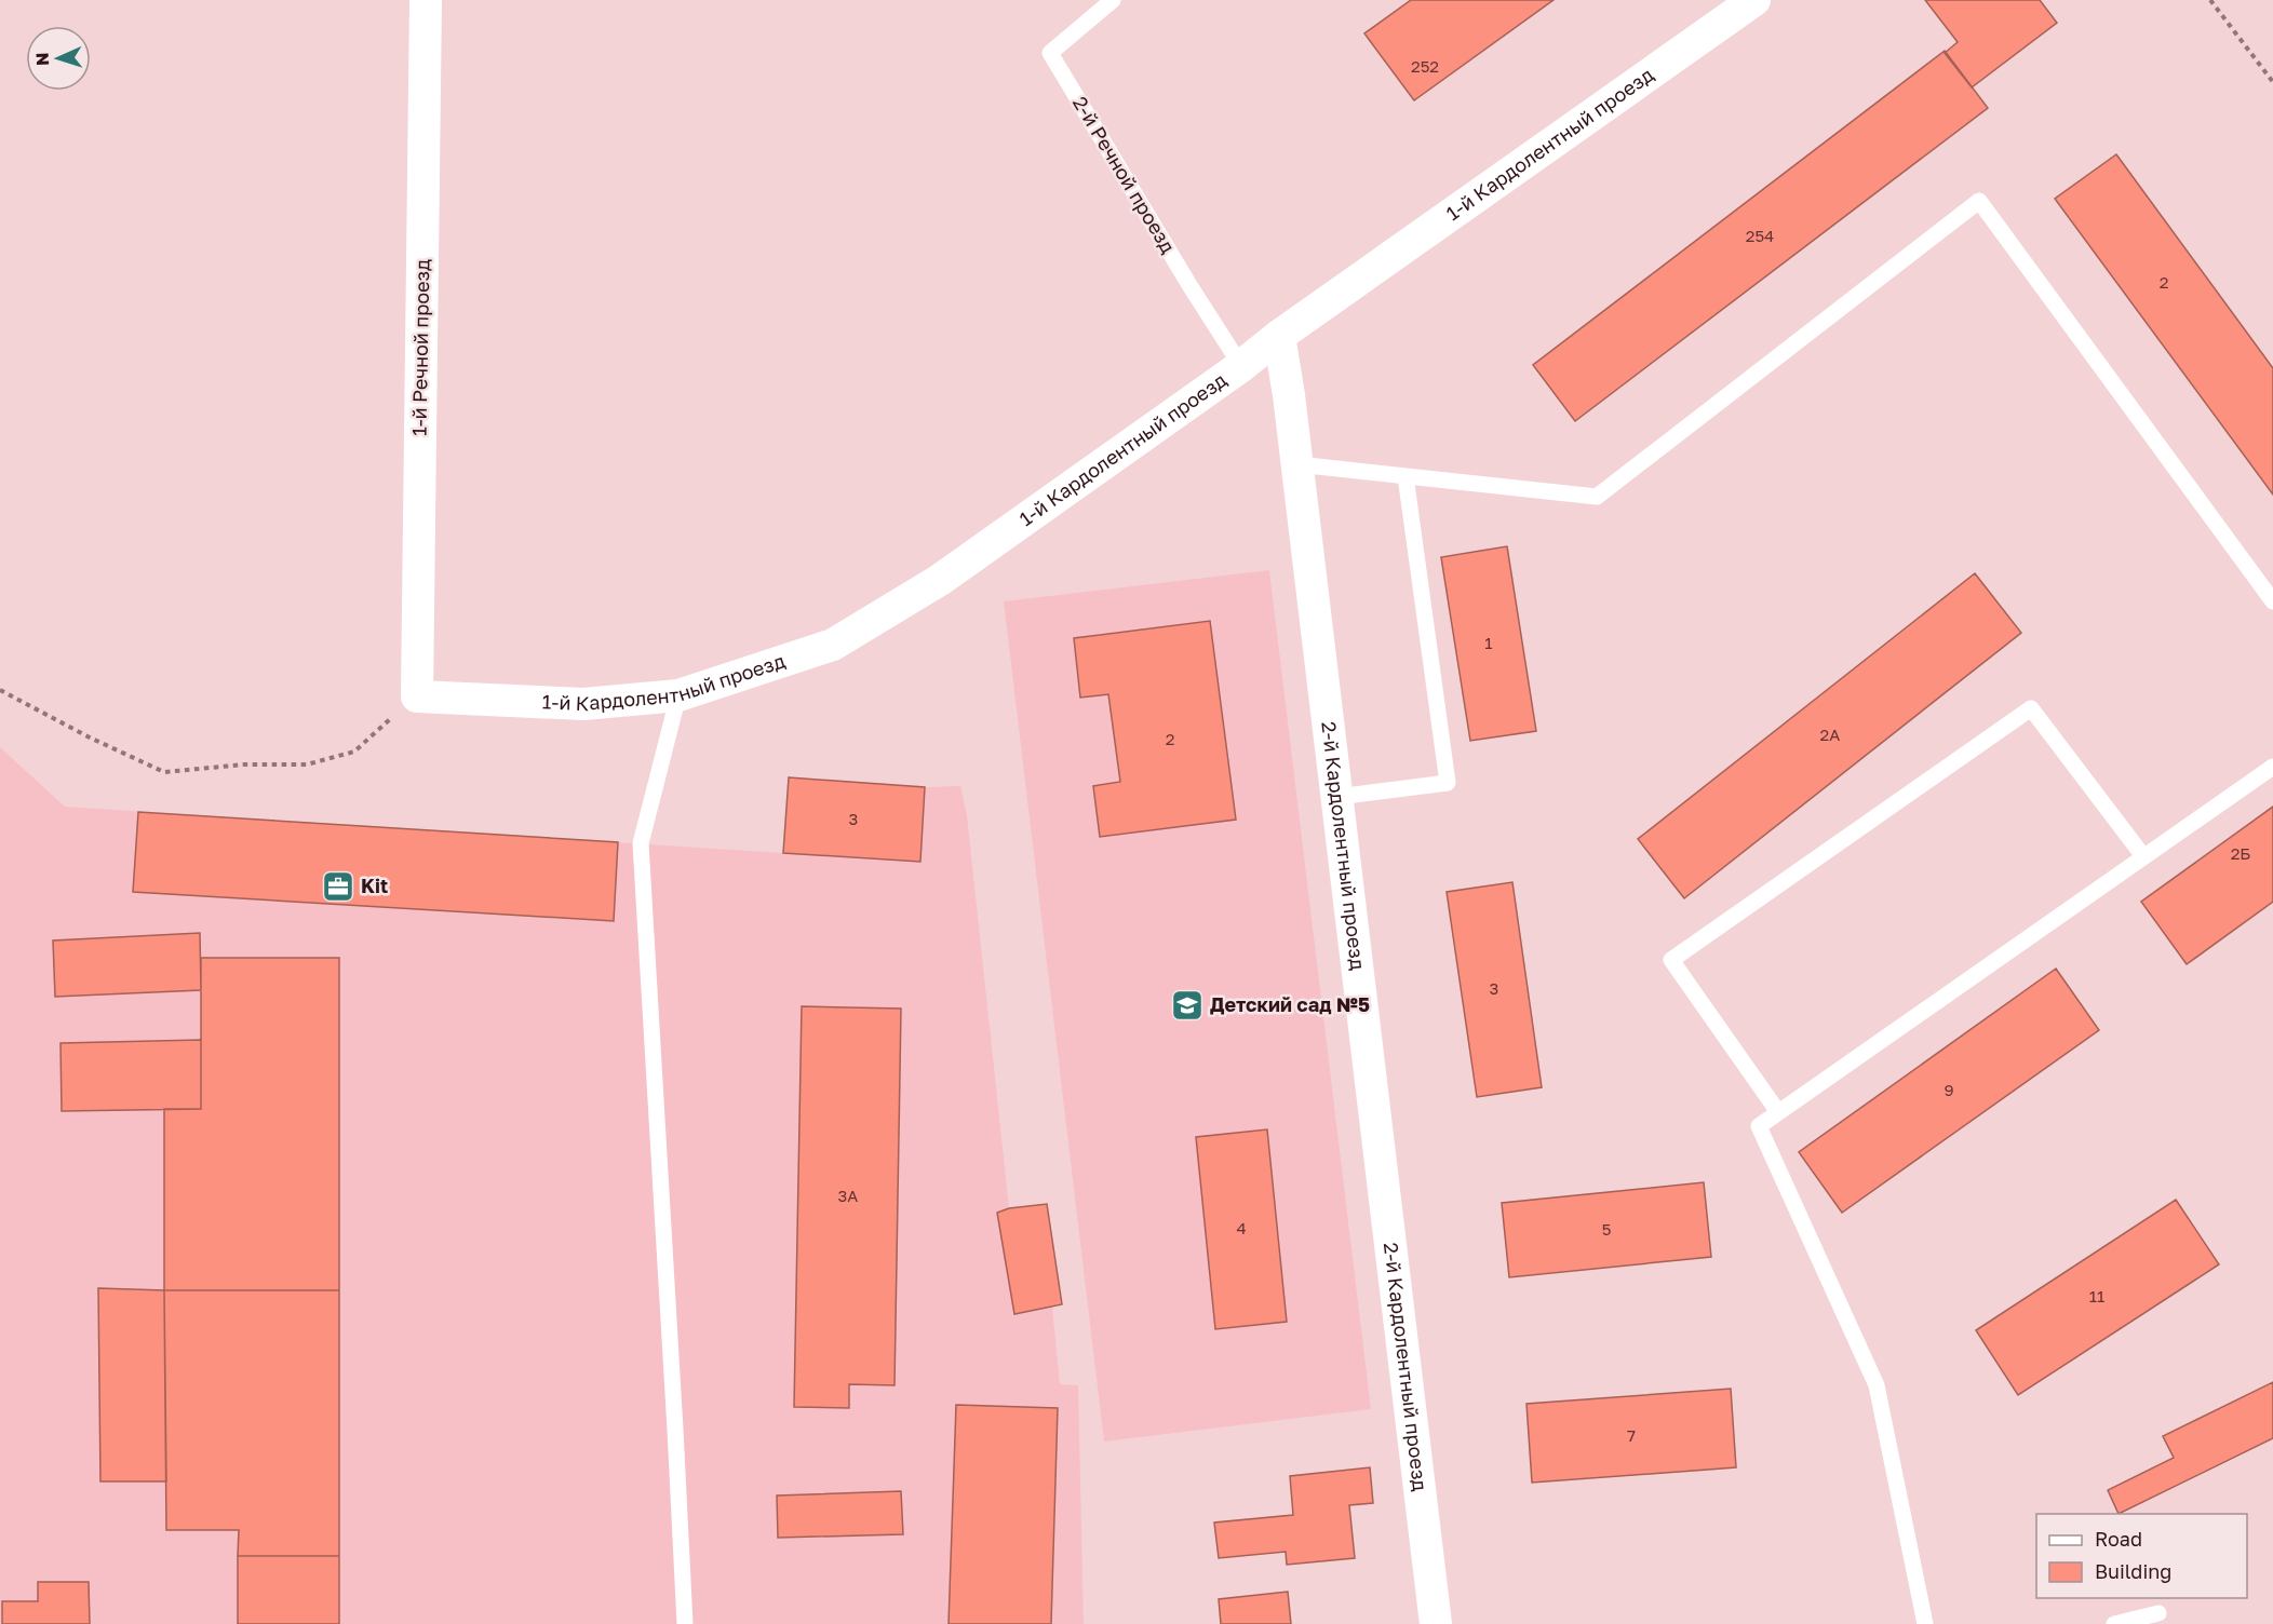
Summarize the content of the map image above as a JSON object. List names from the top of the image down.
{
  "streets": {
    "street": ["1-й Кардолентный проезд", "1-й Речной проезд", "2-й Кардолентный проезд"],
    "lane": ["2-й Речной проезд"]
  },
  "crossings": [
    ["1-й Кардолентный проезд", "2-й Речной проезд"],
    ["1-й Кардолентный проезд", "1-й Речной проезд"],
    ["1-й Кардолентный проезд", "2-й Кардолентный проезд"]
  ],
  "places": {
    "office": ["Kit"],
    "school or university": ["Детский сад №5"]
  },
  "house_numbers": [
    "252",
    "254",
    "2",
    "1",
    "2А",
    "2",
    "3",
    "2Б",
    "3",
    "9",
    "3А",
    "4",
    "5",
    "11",
    "7"
  ],
  "legend": ["Road", "Building"],
  "north": "left"
}
